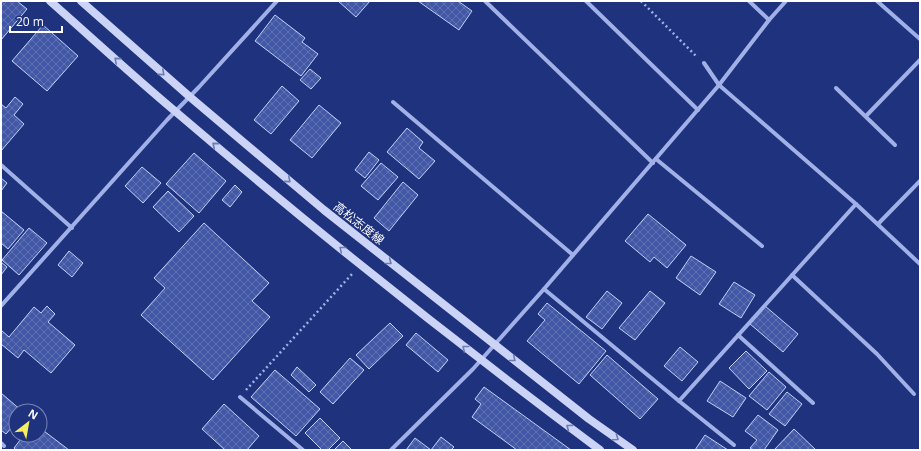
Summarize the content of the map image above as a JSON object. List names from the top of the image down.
{
  "streets": {
    "main road": ["高松志度線"]
  },
  "scale_bar": "20 m",
  "north": "top right"
}
